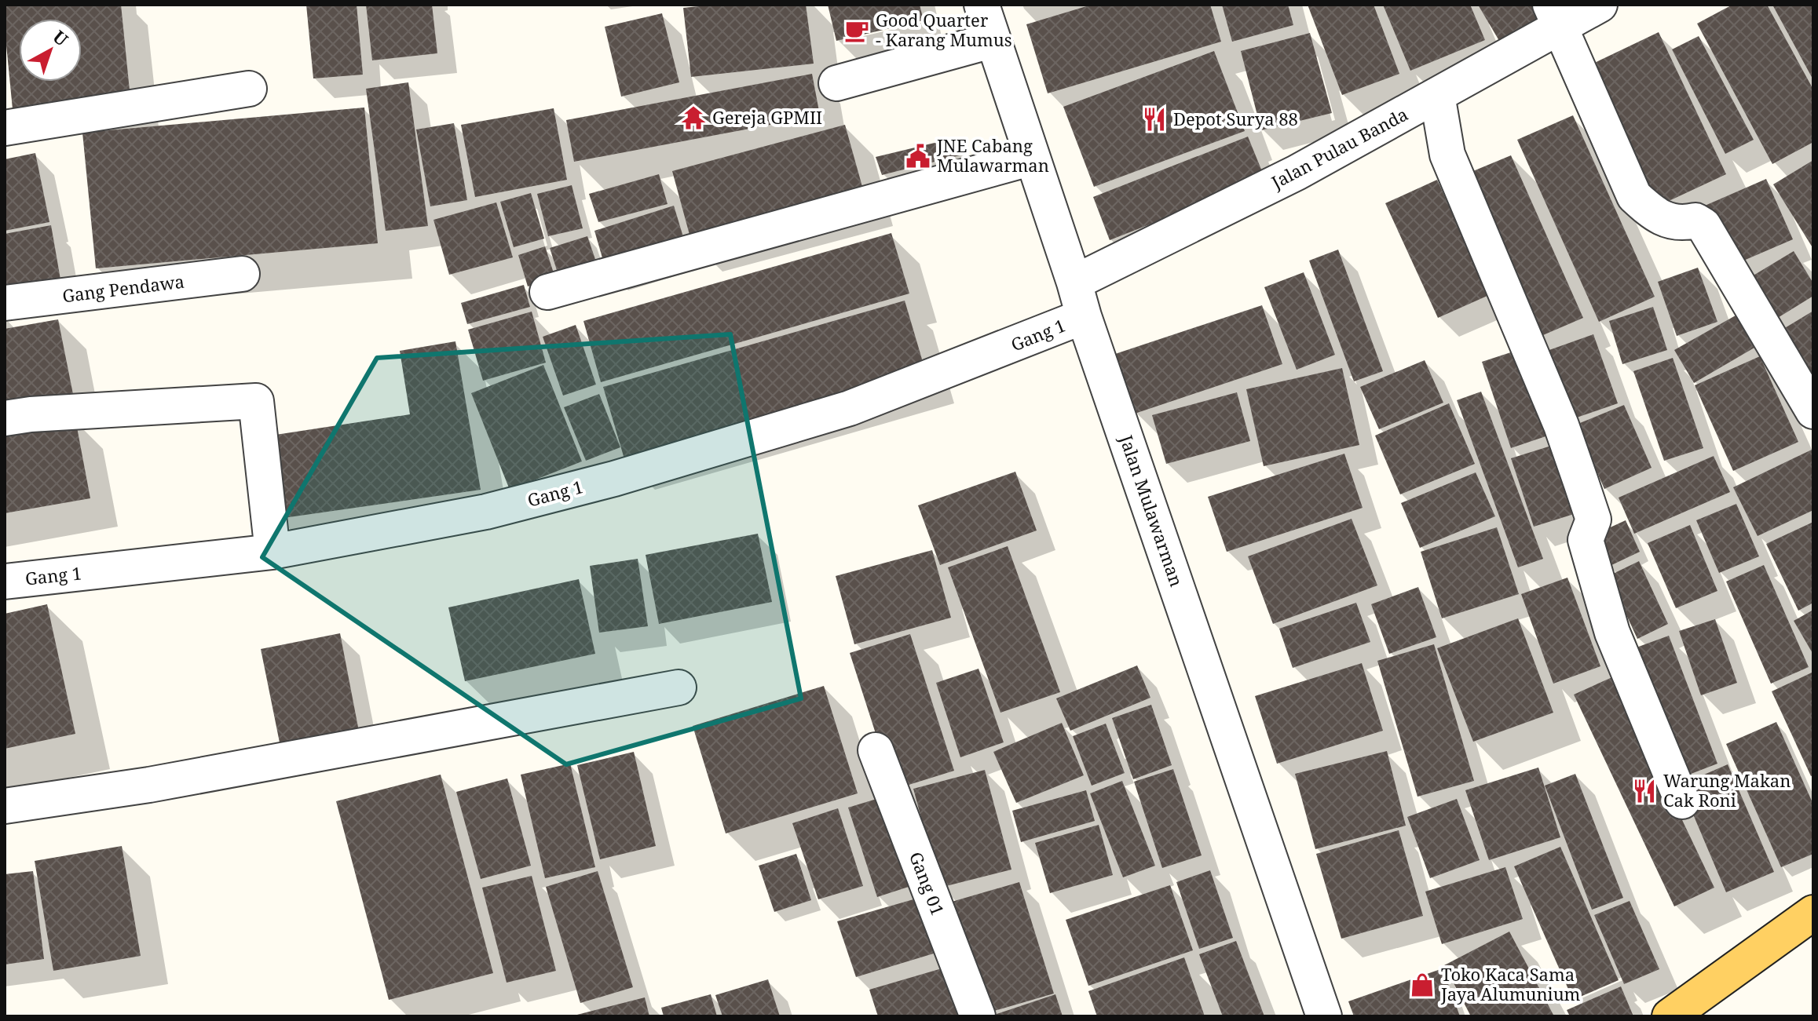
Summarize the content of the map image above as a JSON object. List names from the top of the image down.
{
  "streets": {
    "street": [
      "Jalan Pulau Banda",
      "Gang Pendawa",
      "Gang 1",
      "Jalan Mulawarman",
      "Gang 01"
    ]
  },
  "crossings": [
    ["Jalan Pulau Banda", "Jalan Mulawarman"],
    ["Gang 1", "Jalan Mulawarman"]
  ],
  "places": {
    "cafe": ["Good Quarter - Karang Mumus"],
    "temple": ["Gereja GPMII"],
    "restaurant": ["Depot Surya 88", "Warung Makan Cak Roni"],
    "public building": ["JNE Cabang Mulawarman"],
    "shop": ["Toko Kaca Sama Jaya Alumunium"]
  },
  "north": "top right"
}
